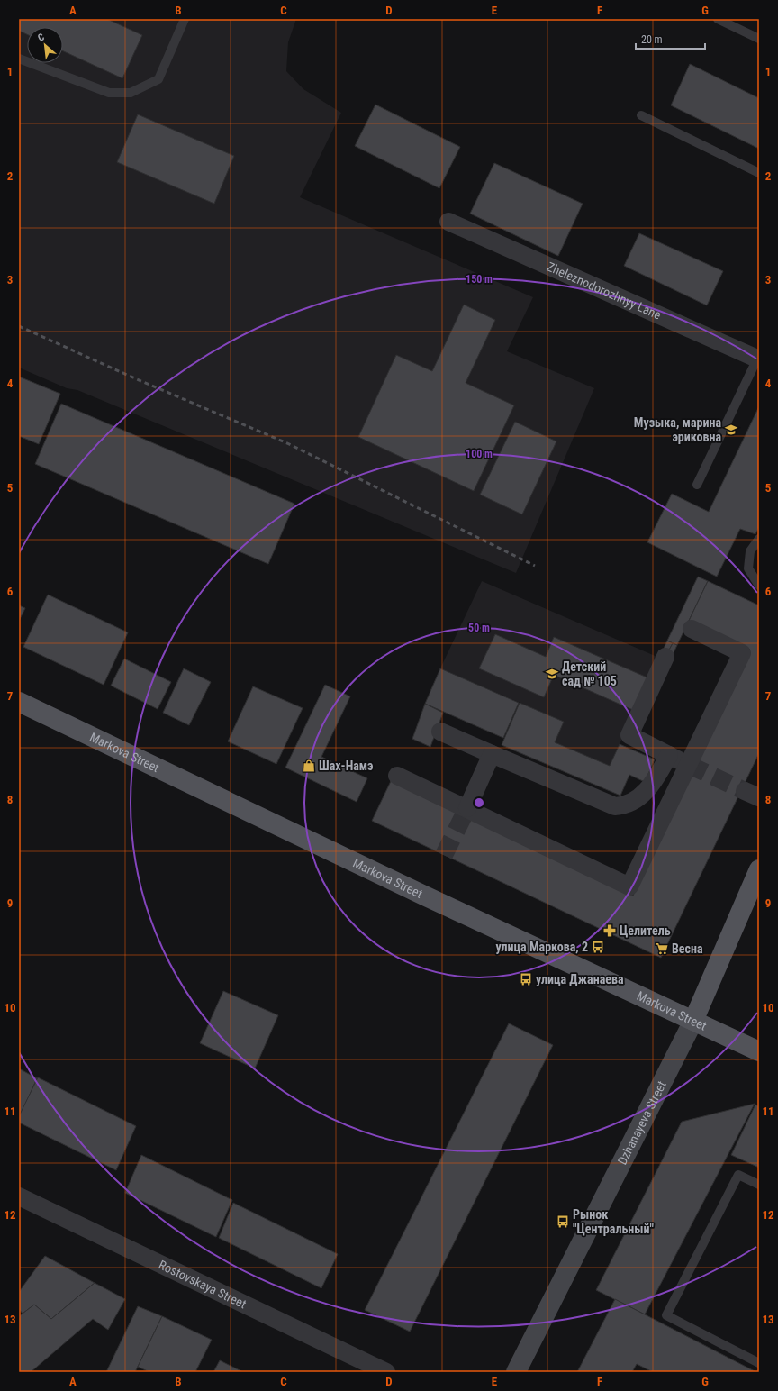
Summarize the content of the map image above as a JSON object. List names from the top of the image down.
{
  "streets": {
    "main road": ["Markova Street", "Dzhanayeva Street"],
    "street": ["Zheleznodorozhnyy Lane", "Rostovskaya Street"]
  },
  "crossings": [
    ["Markova Street", "Dzhanayeva Street"]
  ],
  "places": {
    "school or university": ["Музыка, марина эриковна", "Детский сад № 105"],
    "shop": ["Шах-Намэ"],
    "pharmacy": ["Целитель"],
    "bus stop": ["улица Маркова, 2", "улица Джанаева", "Рынок \"Центральный\""],
    "supermarket": ["Весна"]
  },
  "scale_bar": "20 m",
  "north": "top left",
  "grid": {
    "columns": [
      "A",
      "B",
      "C",
      "D",
      "E",
      "F",
      "G"
    ],
    "rows": [
      "1",
      "2",
      "3",
      "4",
      "5",
      "6",
      "7",
      "8",
      "9",
      "10",
      "11",
      "12",
      "13"
    ]
  },
  "rings": ["150 m", "100 m", "50 m"]
}
